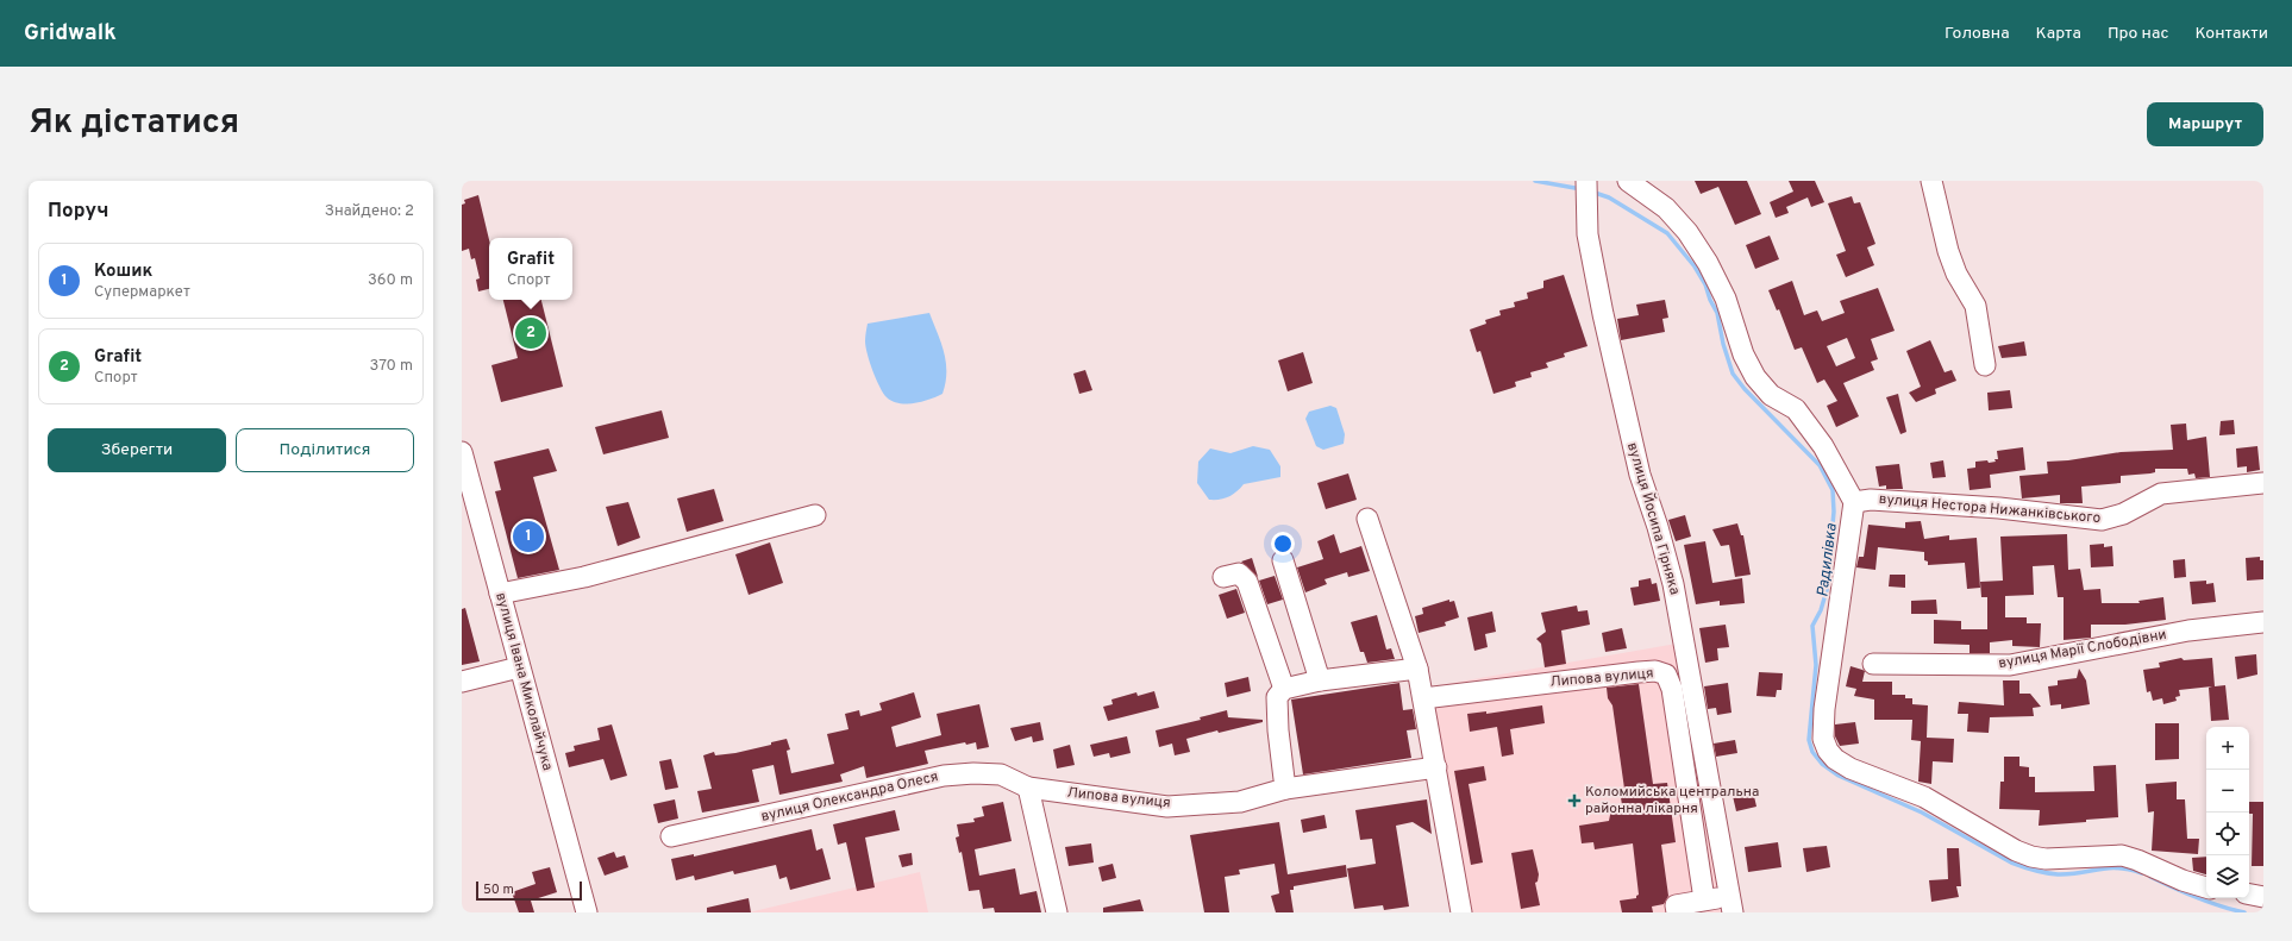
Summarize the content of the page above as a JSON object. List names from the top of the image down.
{
  "streets": {
    "street": [
      "вулиця Нестора Нижанківського",
      "вулиця Йосипа Гірняка",
      "вулиця Марії Слободівни",
      "Липова вулиця",
      "вулиця Івана Миколайчука",
      "вулиця Олександра Олеся"
    ]
  },
  "crossings": [
    ["Липова вулиця", "вулиця Олександра Олеся"]
  ],
  "water": ["Радилівка"],
  "places": {
    "health": ["Коломийська центральна районна лікарня"]
  },
  "scale_bar": "50 m",
  "page": {
    "header": "Gridwalk",
    "nav": [
      "Головна",
      "Карта",
      "Про нас",
      "Контакти"
    ],
    "title": "Як дістатися",
    "buttons": [
      "Маршрут",
      ["Зберегти", "Поділитися"]
    ],
    "heading": ["Поруч", "Знайдено: 2"],
    "popup": ["Grafit", "Спорт"],
    "list": [
      {
        "mark": "1",
        "name": "Кошик",
        "note": "Супермаркет",
        "value": "360 m"
      },
      {
        "mark": "2",
        "name": "Grafit",
        "note": "Спорт",
        "value": "370 m"
      }
    ],
    "pins": ["2", "1"],
    "map_buttons": ["+", "−"],
    "scale": "50 m"
  }
}
